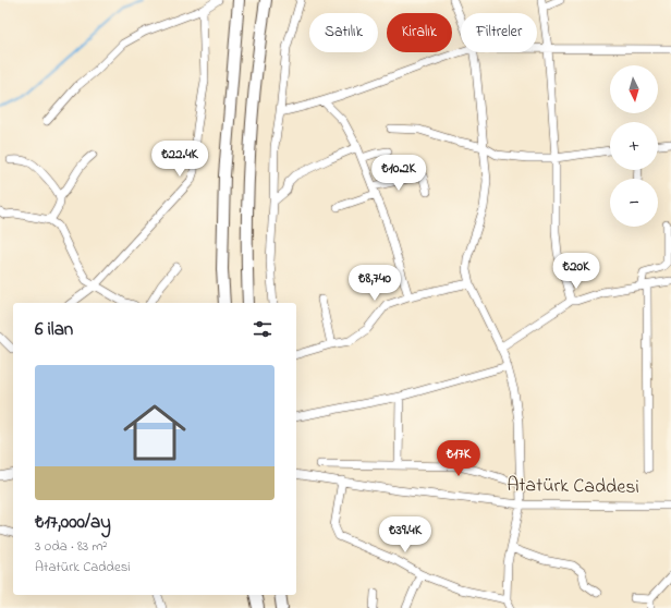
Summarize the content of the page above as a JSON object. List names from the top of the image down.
{
  "streets": {
    "street": ["Atatürk Caddesi"]
  },
  "north": "bottom",
  "page": {
    "chip": ["Satılık", "Kiralık", "Filtreler"],
    "map_buttons": ["+", "−"],
    "price": [
      "₺22.4K",
      "₺10.2K",
      "₺20K",
      "₺8,740",
      "₺17K",
      "₺39.4K"
    ],
    "heading": "6 ilan",
    "list": [
      {
        "name": "₺17,000/ay",
        "note": "3 oda · 83 m² · Atatürk Caddesi"
      }
    ]
  }
}
